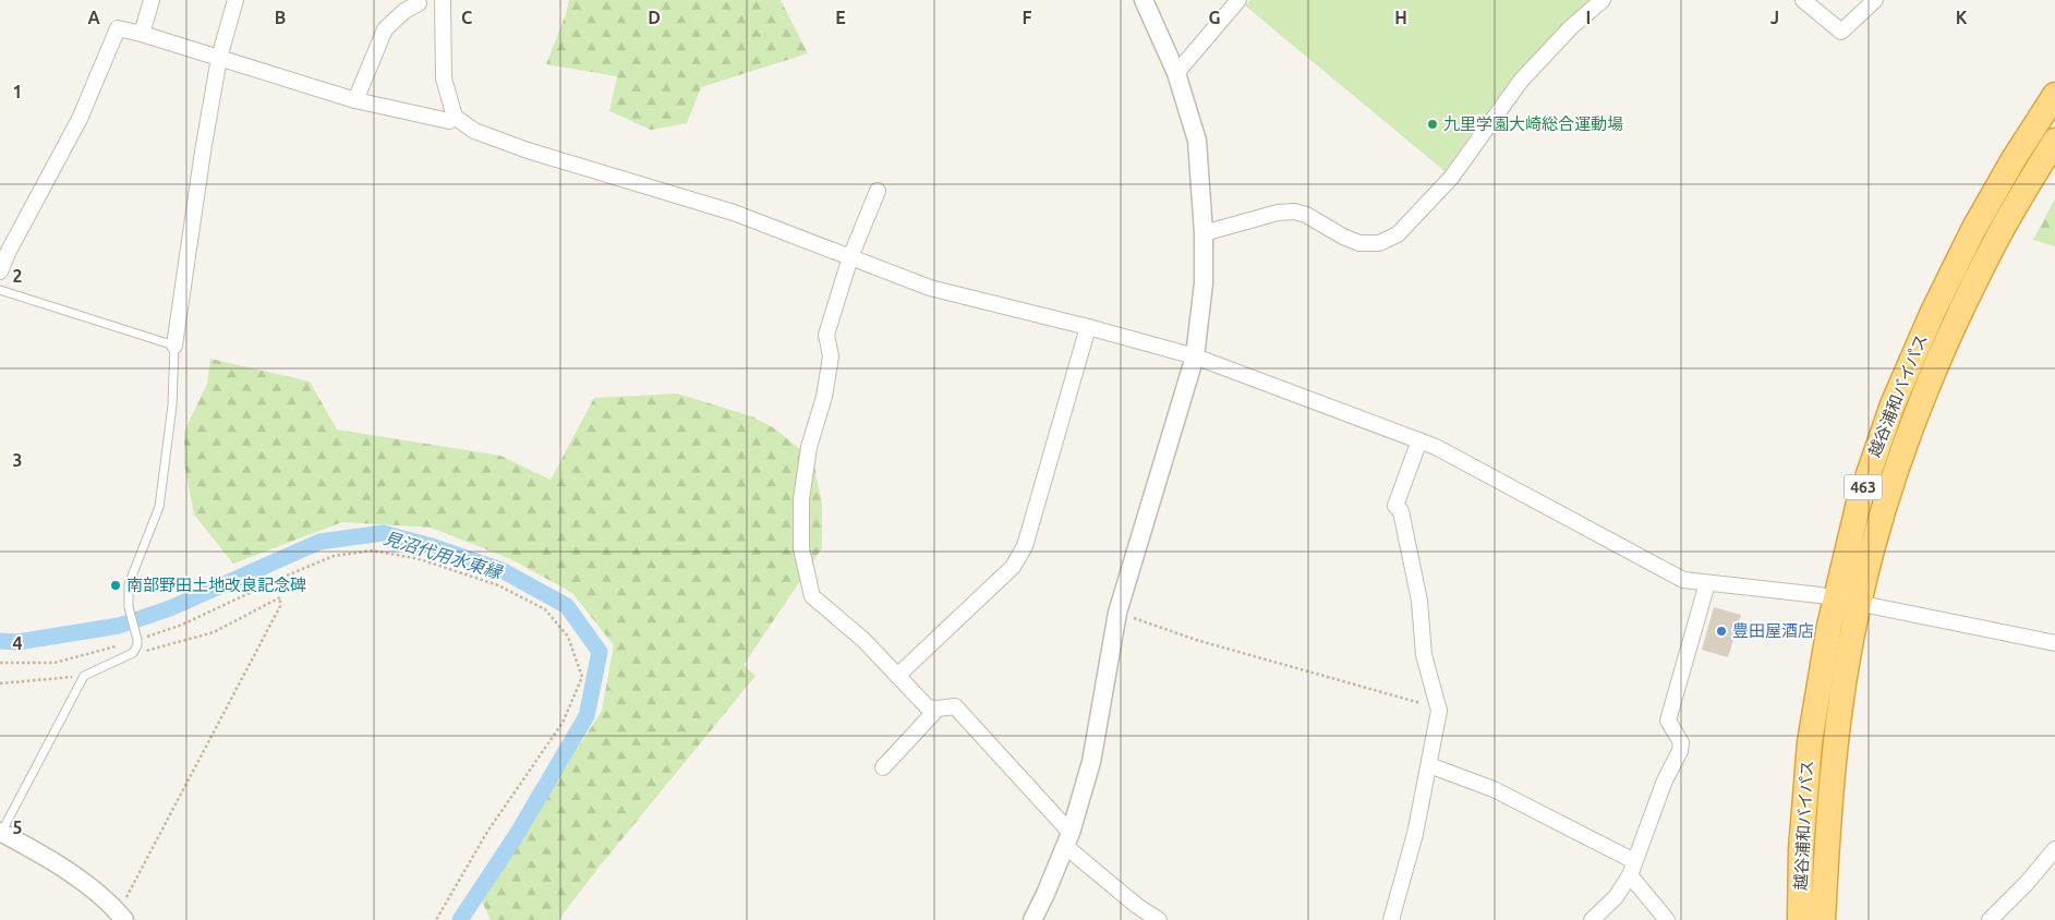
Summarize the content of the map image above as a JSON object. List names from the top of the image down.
{
  "streets": {
    "highway": ["越谷浦和バイパス", "463"]
  },
  "water": ["見沼代用水東縁"],
  "places": ["九里学園大崎総合運動場", "南部野田土地改良記念碑", "豊田屋酒店"],
  "grid": {
    "columns": [
      "A",
      "B",
      "C",
      "D",
      "E",
      "F",
      "G",
      "H",
      "I",
      "J",
      "K"
    ],
    "rows": [
      "1",
      "2",
      "3",
      "4",
      "5"
    ]
  }
}
